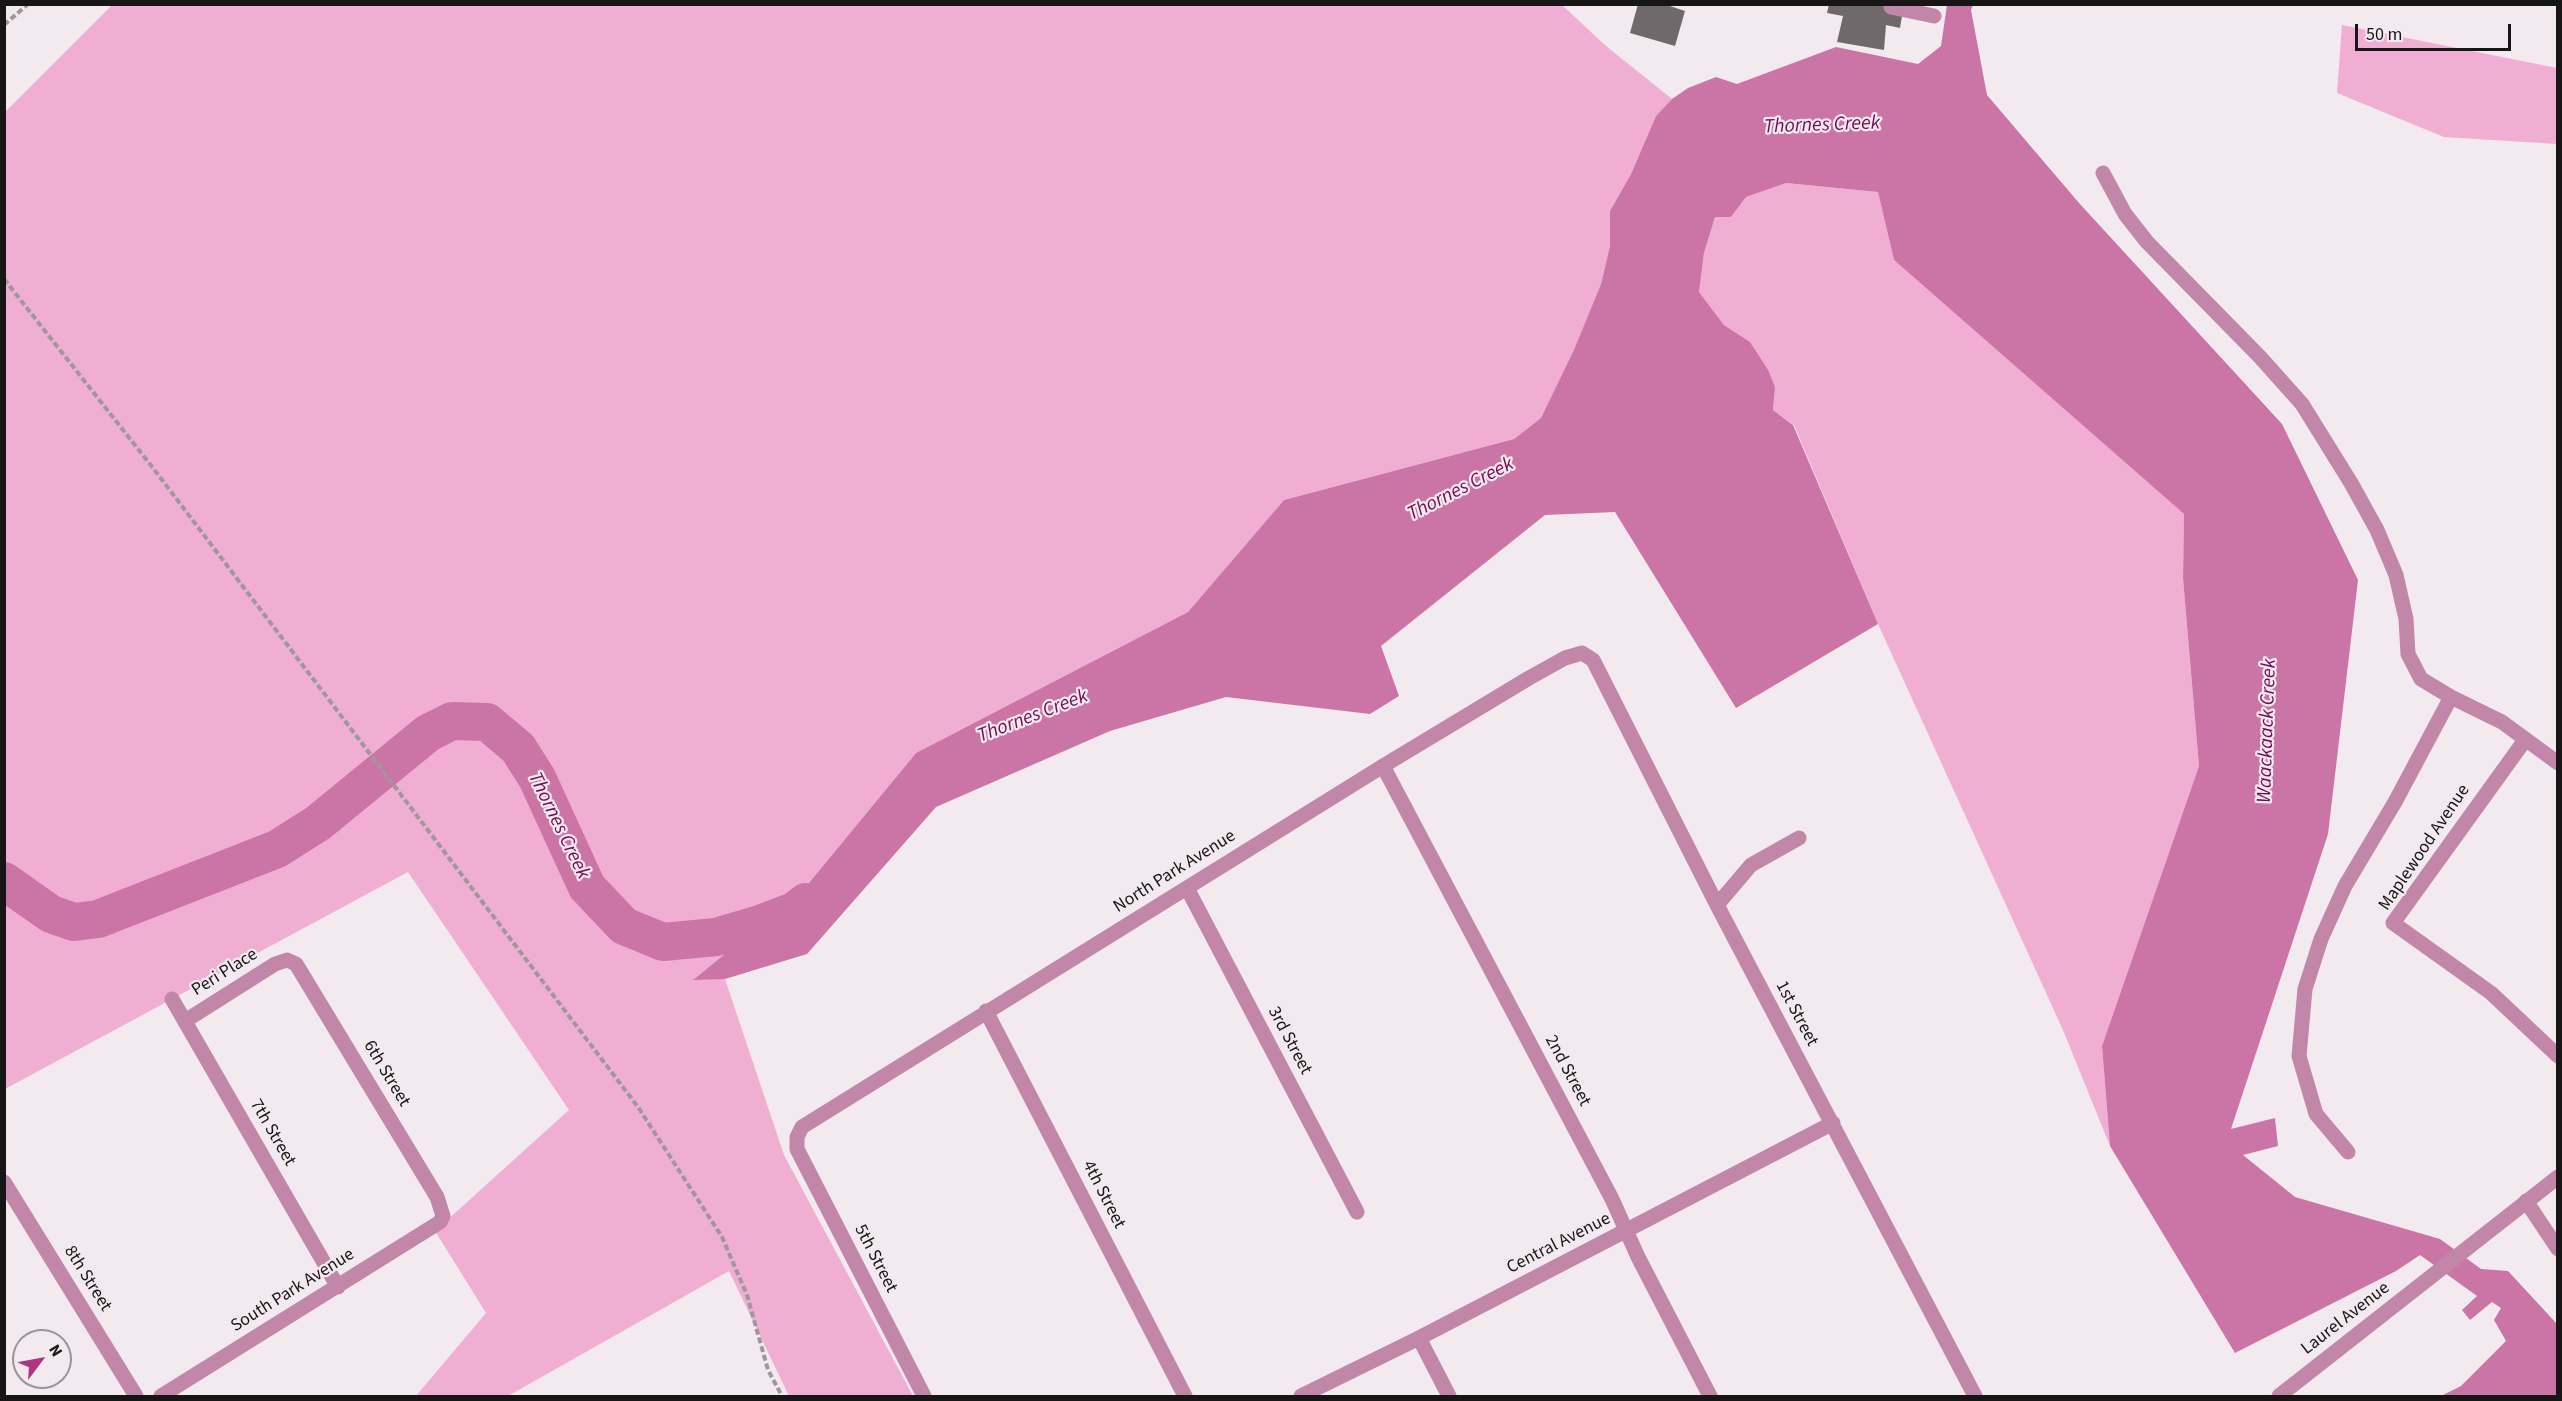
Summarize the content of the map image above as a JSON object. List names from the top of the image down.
{
  "streets": {
    "street": [
      "Maplewood Avenue",
      "North Park Avenue",
      "Peri Place",
      "1st Street",
      "3rd Street",
      "2nd Street",
      "6th Street",
      "7th Street",
      "4th Street",
      "Central Avenue",
      "5th Street",
      "8th Street",
      "South Park Avenue",
      "Laurel Avenue"
    ]
  },
  "crossings": [
    ["North Park Avenue", "1st Street"],
    ["North Park Avenue", "3rd Street"],
    ["North Park Avenue", "2nd Street"],
    ["North Park Avenue", "4th Street"],
    ["North Park Avenue", "5th Street"],
    ["Peri Place", "6th Street"],
    ["Peri Place", "7th Street"],
    ["1st Street", "Central Avenue"],
    ["2nd Street", "Central Avenue"],
    ["6th Street", "South Park Avenue"],
    ["7th Street", "South Park Avenue"]
  ],
  "water": ["Thornes Creek", "Waackaack Creek"],
  "scale_bar": "50 m",
  "north": "top right"
}
